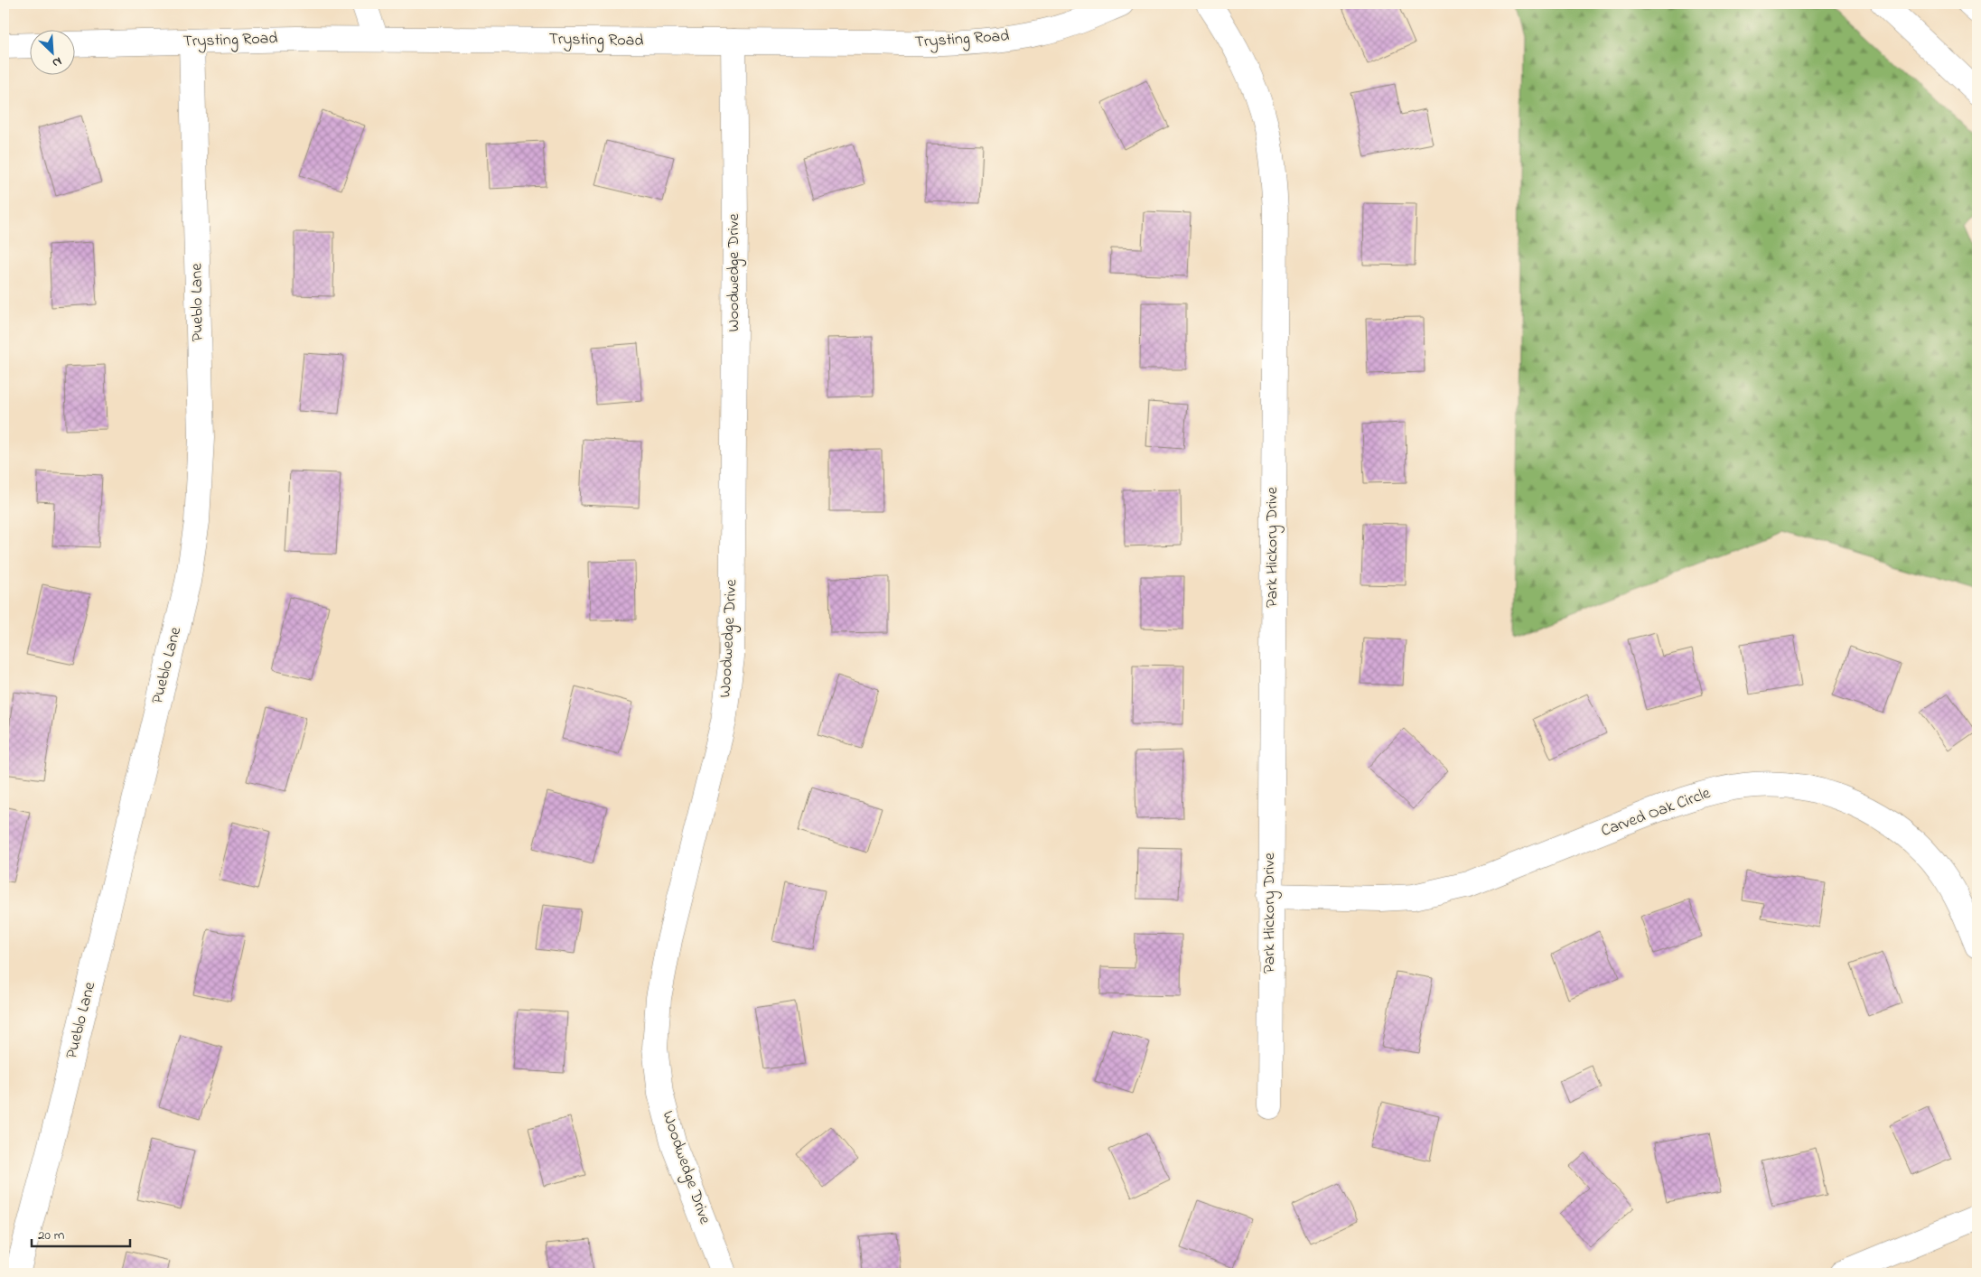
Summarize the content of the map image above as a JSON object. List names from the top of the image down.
{
  "streets": {
    "street": [
      "Trysting Road",
      "Woodwedge Drive",
      "Pueblo Lane",
      "Park Hickory Drive",
      "Carved Oak Circle"
    ]
  },
  "crossings": [
    ["Trysting Road", "Woodwedge Drive"],
    ["Trysting Road", "Pueblo Lane"],
    ["Park Hickory Drive", "Carved Oak Circle"]
  ],
  "scale_bar": "20 m",
  "north": "bottom right"
}
